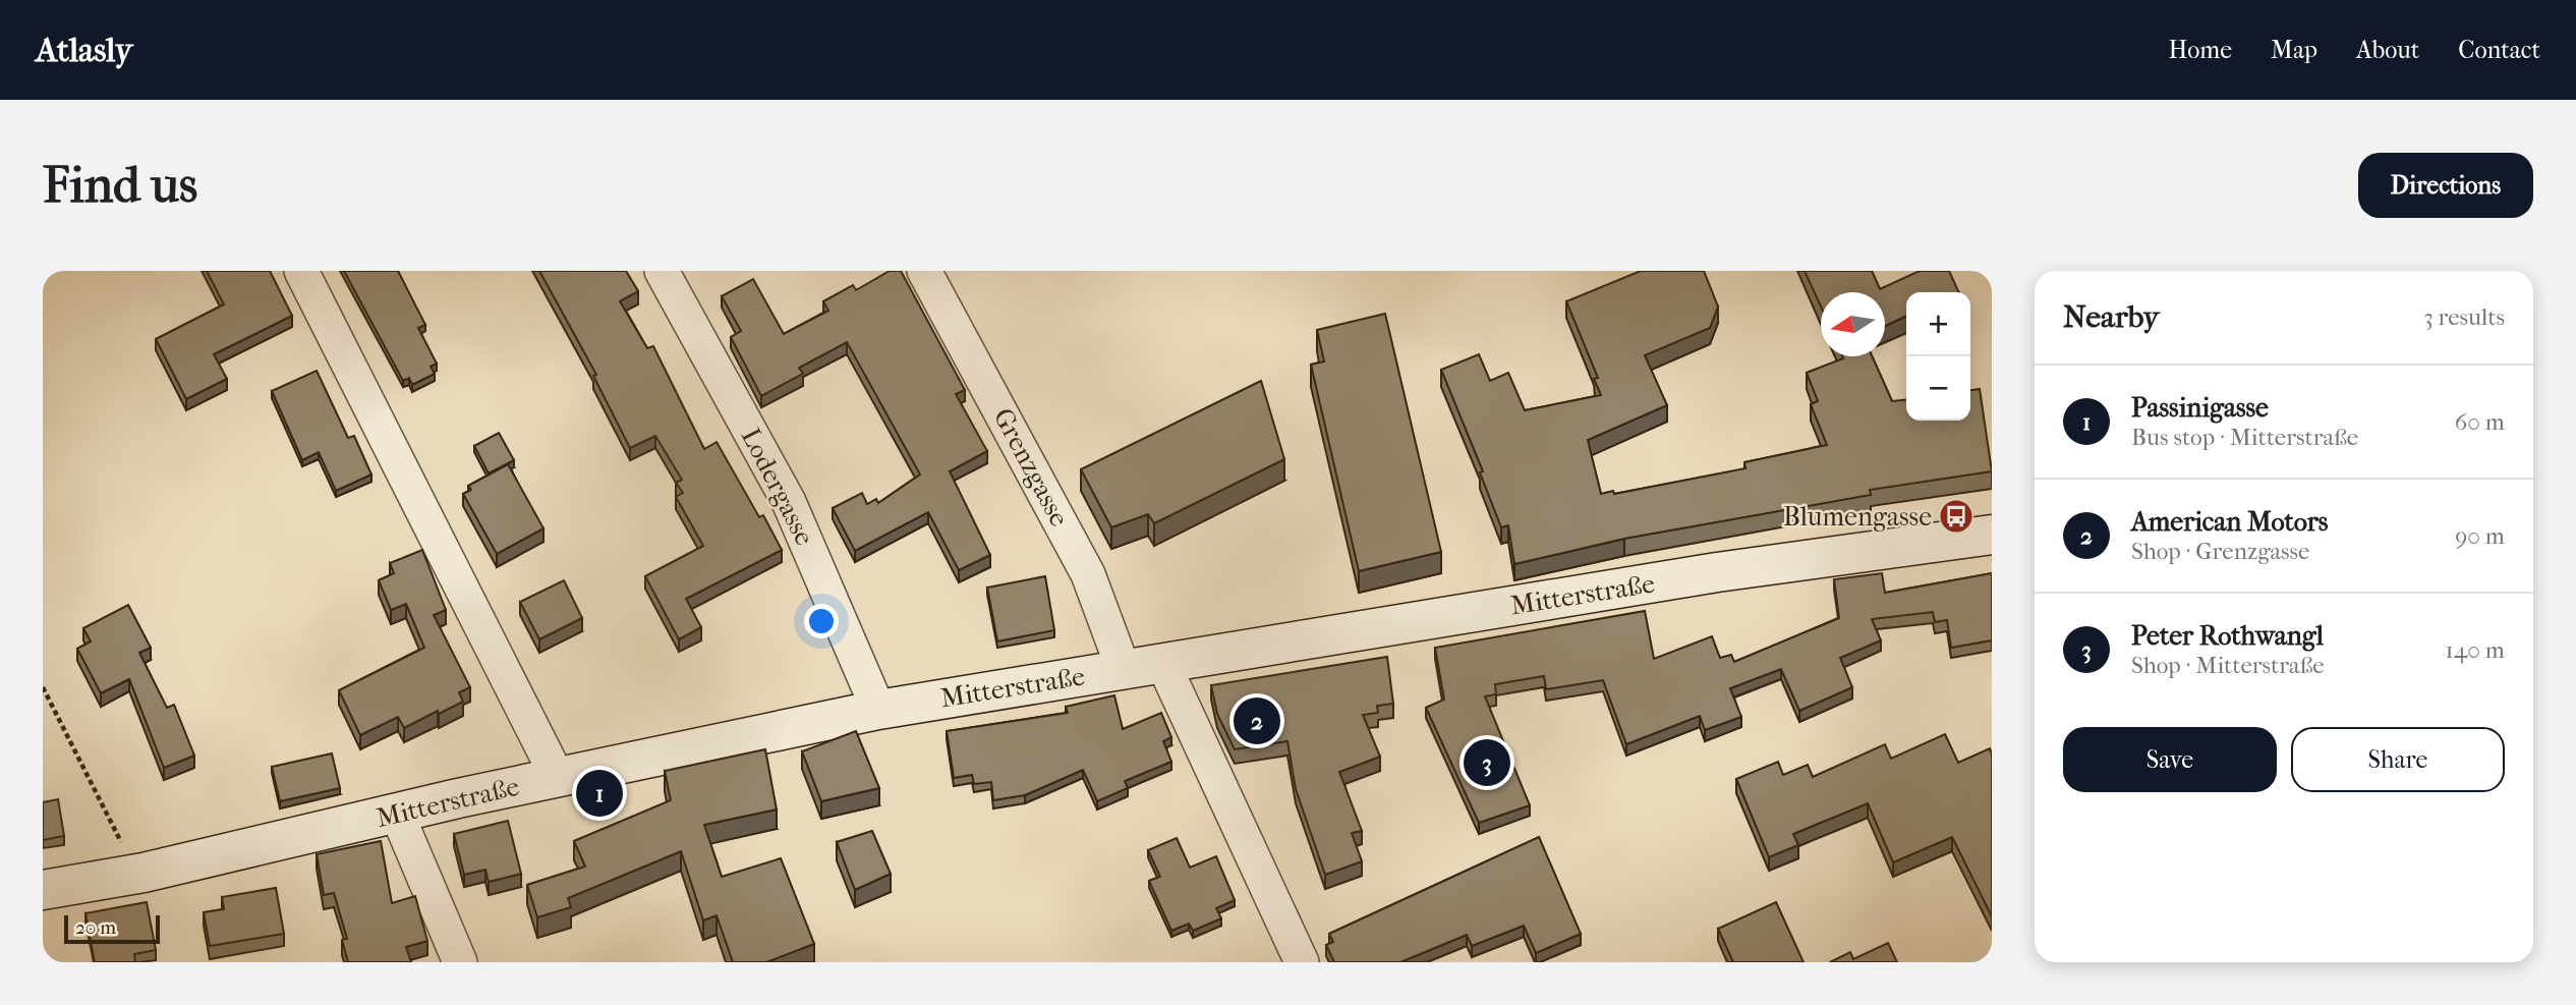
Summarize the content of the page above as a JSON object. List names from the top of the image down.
{
  "streets": {
    "main road": ["Mitterstraße"],
    "street": ["Grenzgasse", "Lodergasse"]
  },
  "crossings": [
    ["Grenzgasse", "Mitterstraße"],
    ["Lodergasse", "Mitterstraße"]
  ],
  "places": {
    "bus stop": ["Blumengasse"]
  },
  "scale_bar": "20 m",
  "north": "left",
  "page": {
    "header": "Atlasly",
    "nav": [
      "Home",
      "Map",
      "About",
      "Contact"
    ],
    "buttons": [
      "Directions",
      ["Save", "Share"]
    ],
    "title": "Find us",
    "heading": ["Nearby", "3 results"],
    "map_buttons": ["+", "−"],
    "list": [
      {
        "mark": "1",
        "name": "Passinigasse",
        "note": "Bus stop · Mitterstraße",
        "value": "60 m"
      },
      {
        "mark": "2",
        "name": "American Motors",
        "note": "Shop · Grenzgasse",
        "value": "90 m"
      },
      {
        "mark": "3",
        "name": "Peter Rothwangl",
        "note": "Shop · Mitterstraße",
        "value": "140 m"
      }
    ],
    "pins": ["2", "3", "1"],
    "scale": "20 m"
  }
}
